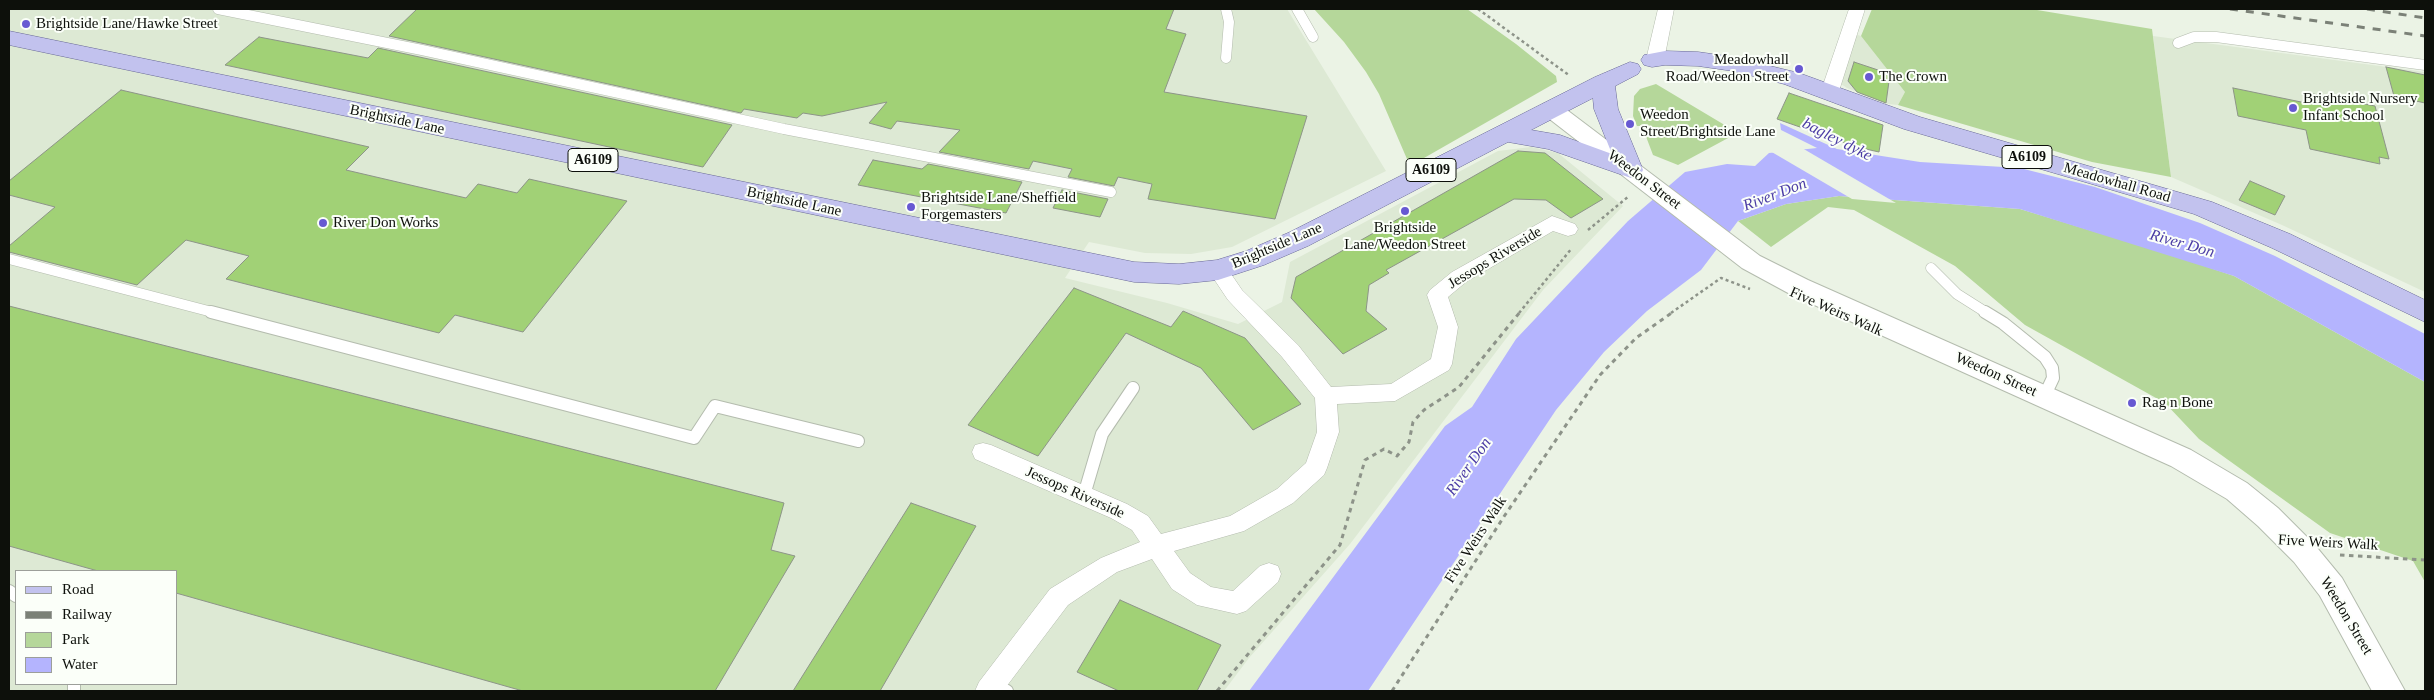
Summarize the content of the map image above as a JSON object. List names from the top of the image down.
{
  "streets": {
    "main road": ["Brightside Lane", "A6109", "Meadowhall Road"],
    "street": ["Weedon Street", "Jessops Riverside"],
    "path": ["Five Weirs Walk"]
  },
  "crossings": [
    ["Brightside Lane", "Weedon Street"],
    ["Brightside Lane", "Meadowhall Road"],
    ["Weedon Street", "Meadowhall Road"],
    ["Weedon Street", "Five Weirs Walk"]
  ],
  "water": ["bagley dyke", "River Don"],
  "places": [
    "Brightside Lane/Hawke Street",
    "Meadowhall Road/Weedon Street",
    "The Crown",
    "Brightside Nursery Infant School",
    "Weedon Street/Brightside Lane",
    "Brightside Lane/Sheffield Forgemasters",
    "Brightside Lane/Weedon Street",
    "River Don Works",
    "Rag n Bone"
  ],
  "legend": [
    "Road",
    "Railway",
    "Park",
    "Water"
  ]
}
